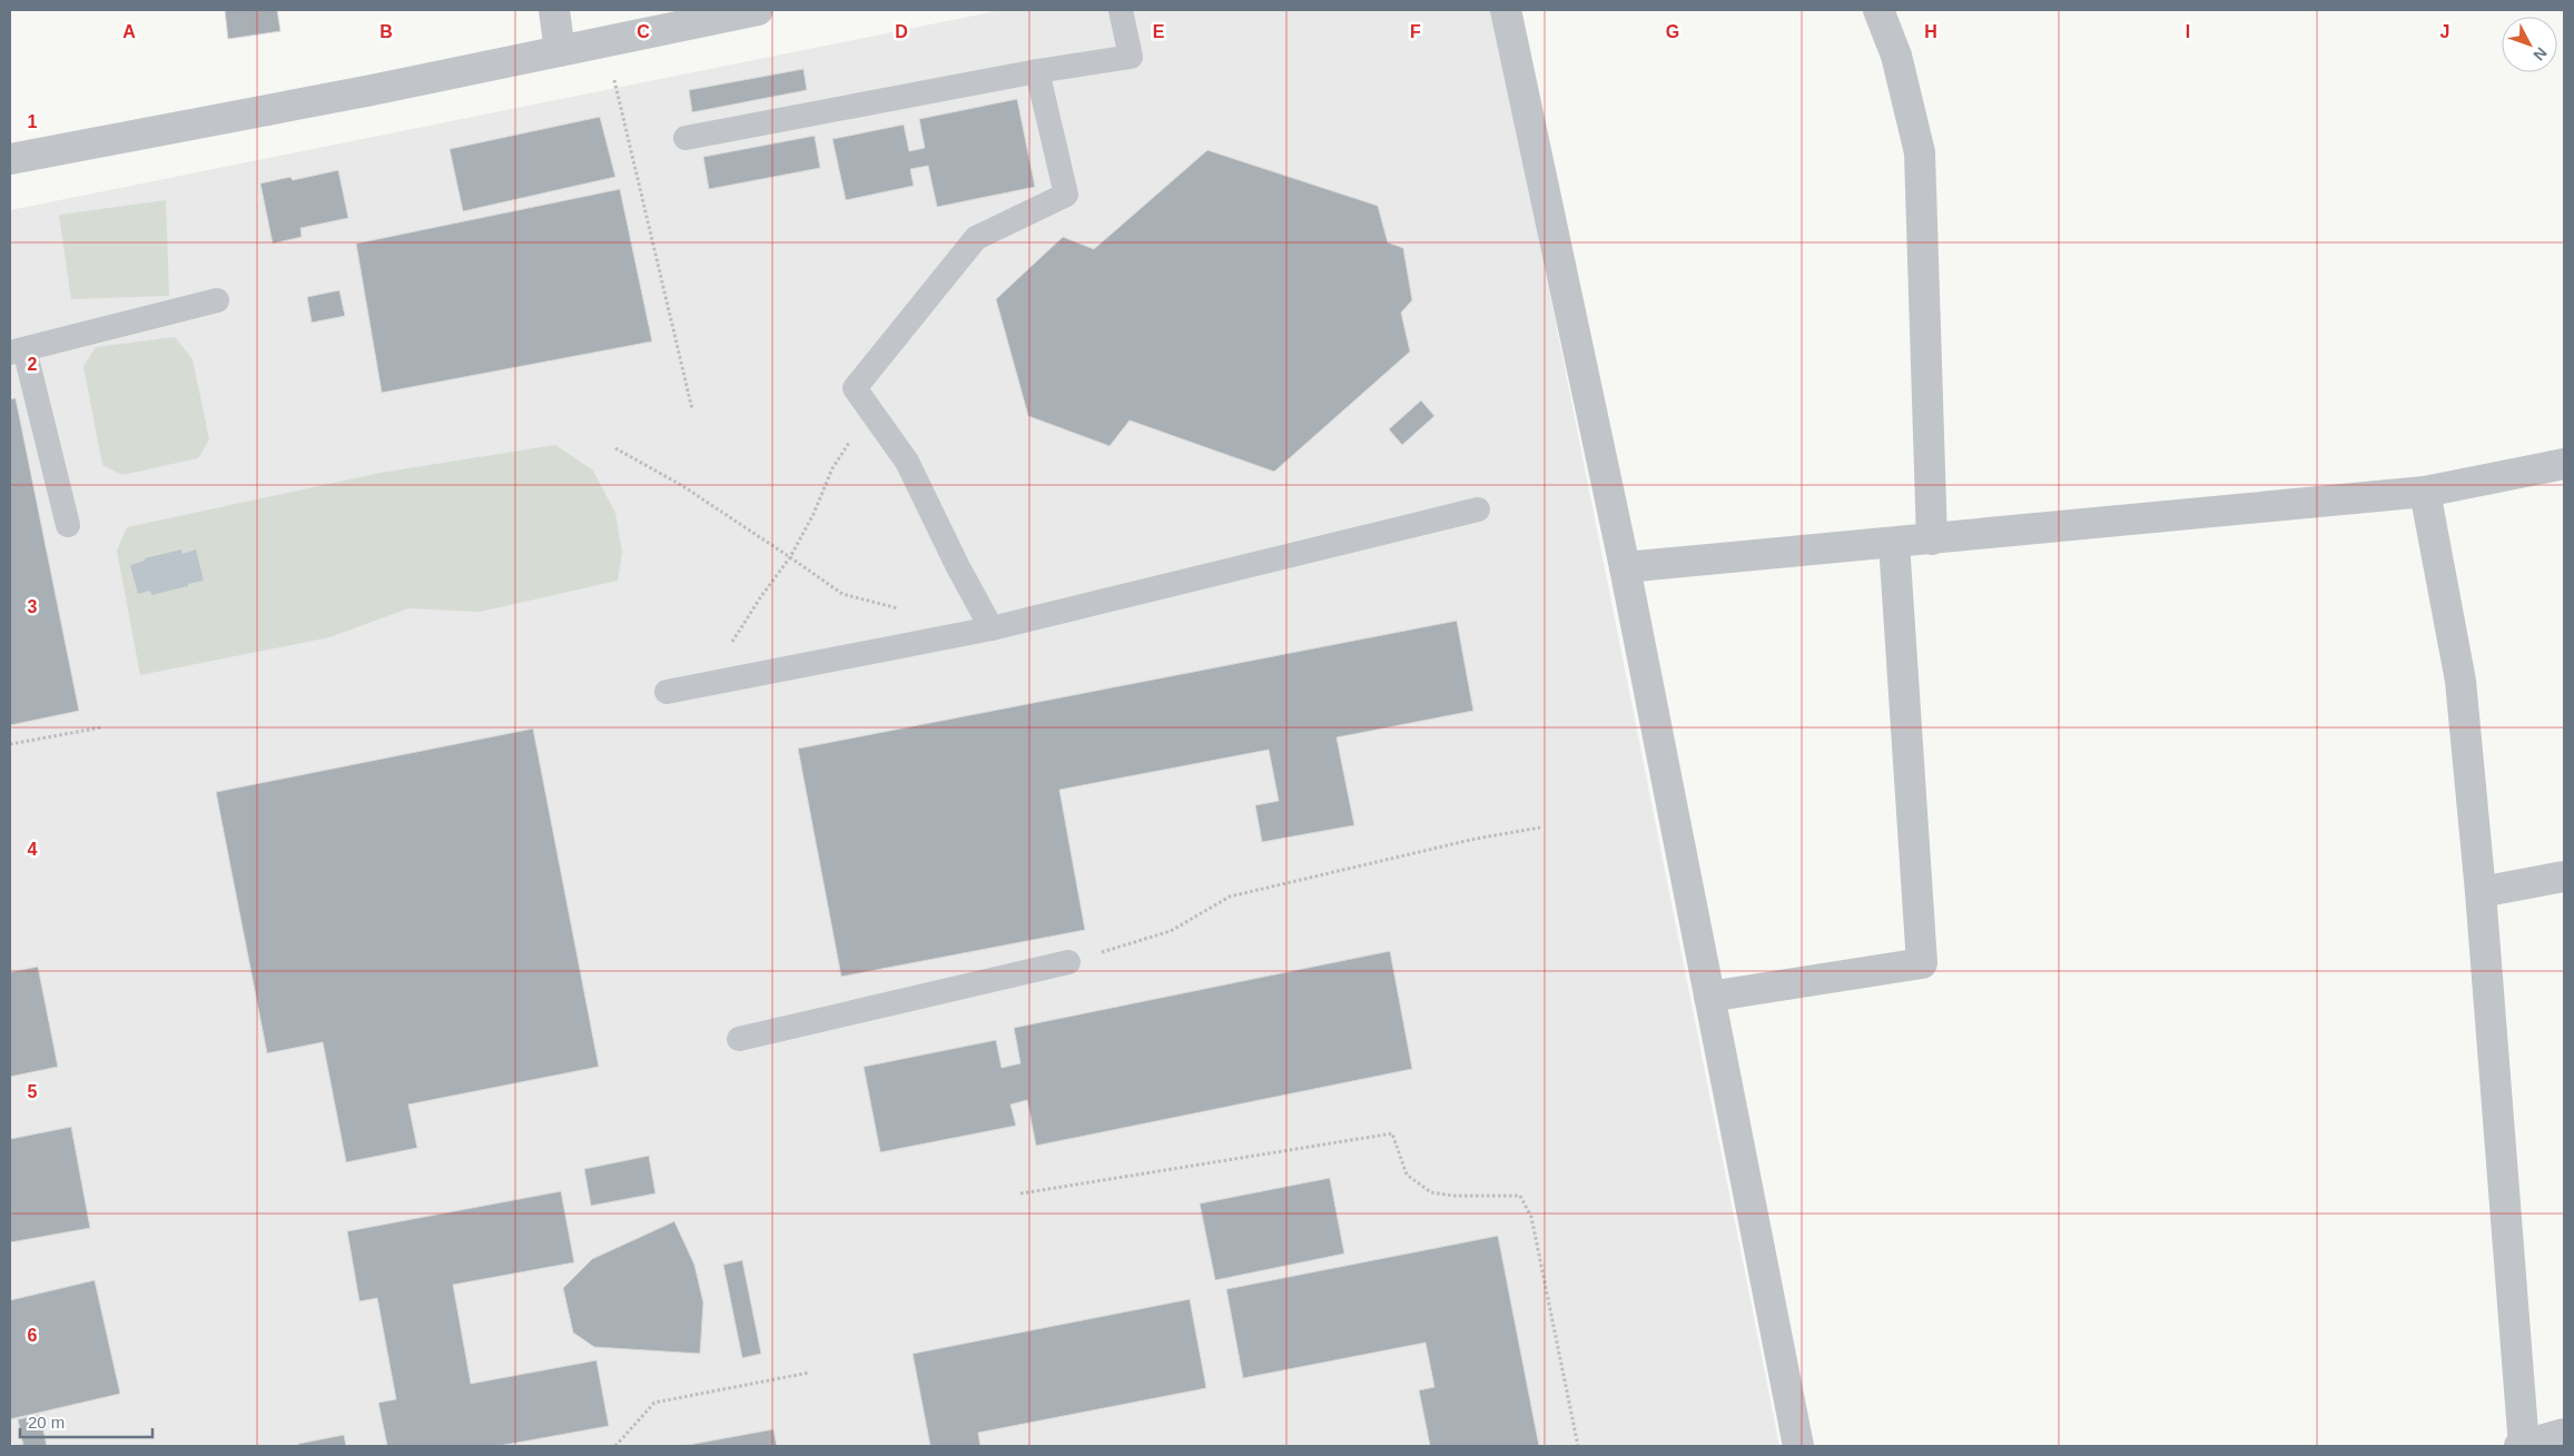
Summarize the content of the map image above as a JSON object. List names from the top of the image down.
{
  "scale_bar": "20 m",
  "north": "bottom right",
  "grid": {
    "columns": [
      "A",
      "B",
      "C",
      "D",
      "E",
      "F",
      "G",
      "H",
      "I",
      "J"
    ],
    "rows": [
      "1",
      "2",
      "3",
      "4",
      "5",
      "6"
    ]
  }
}
